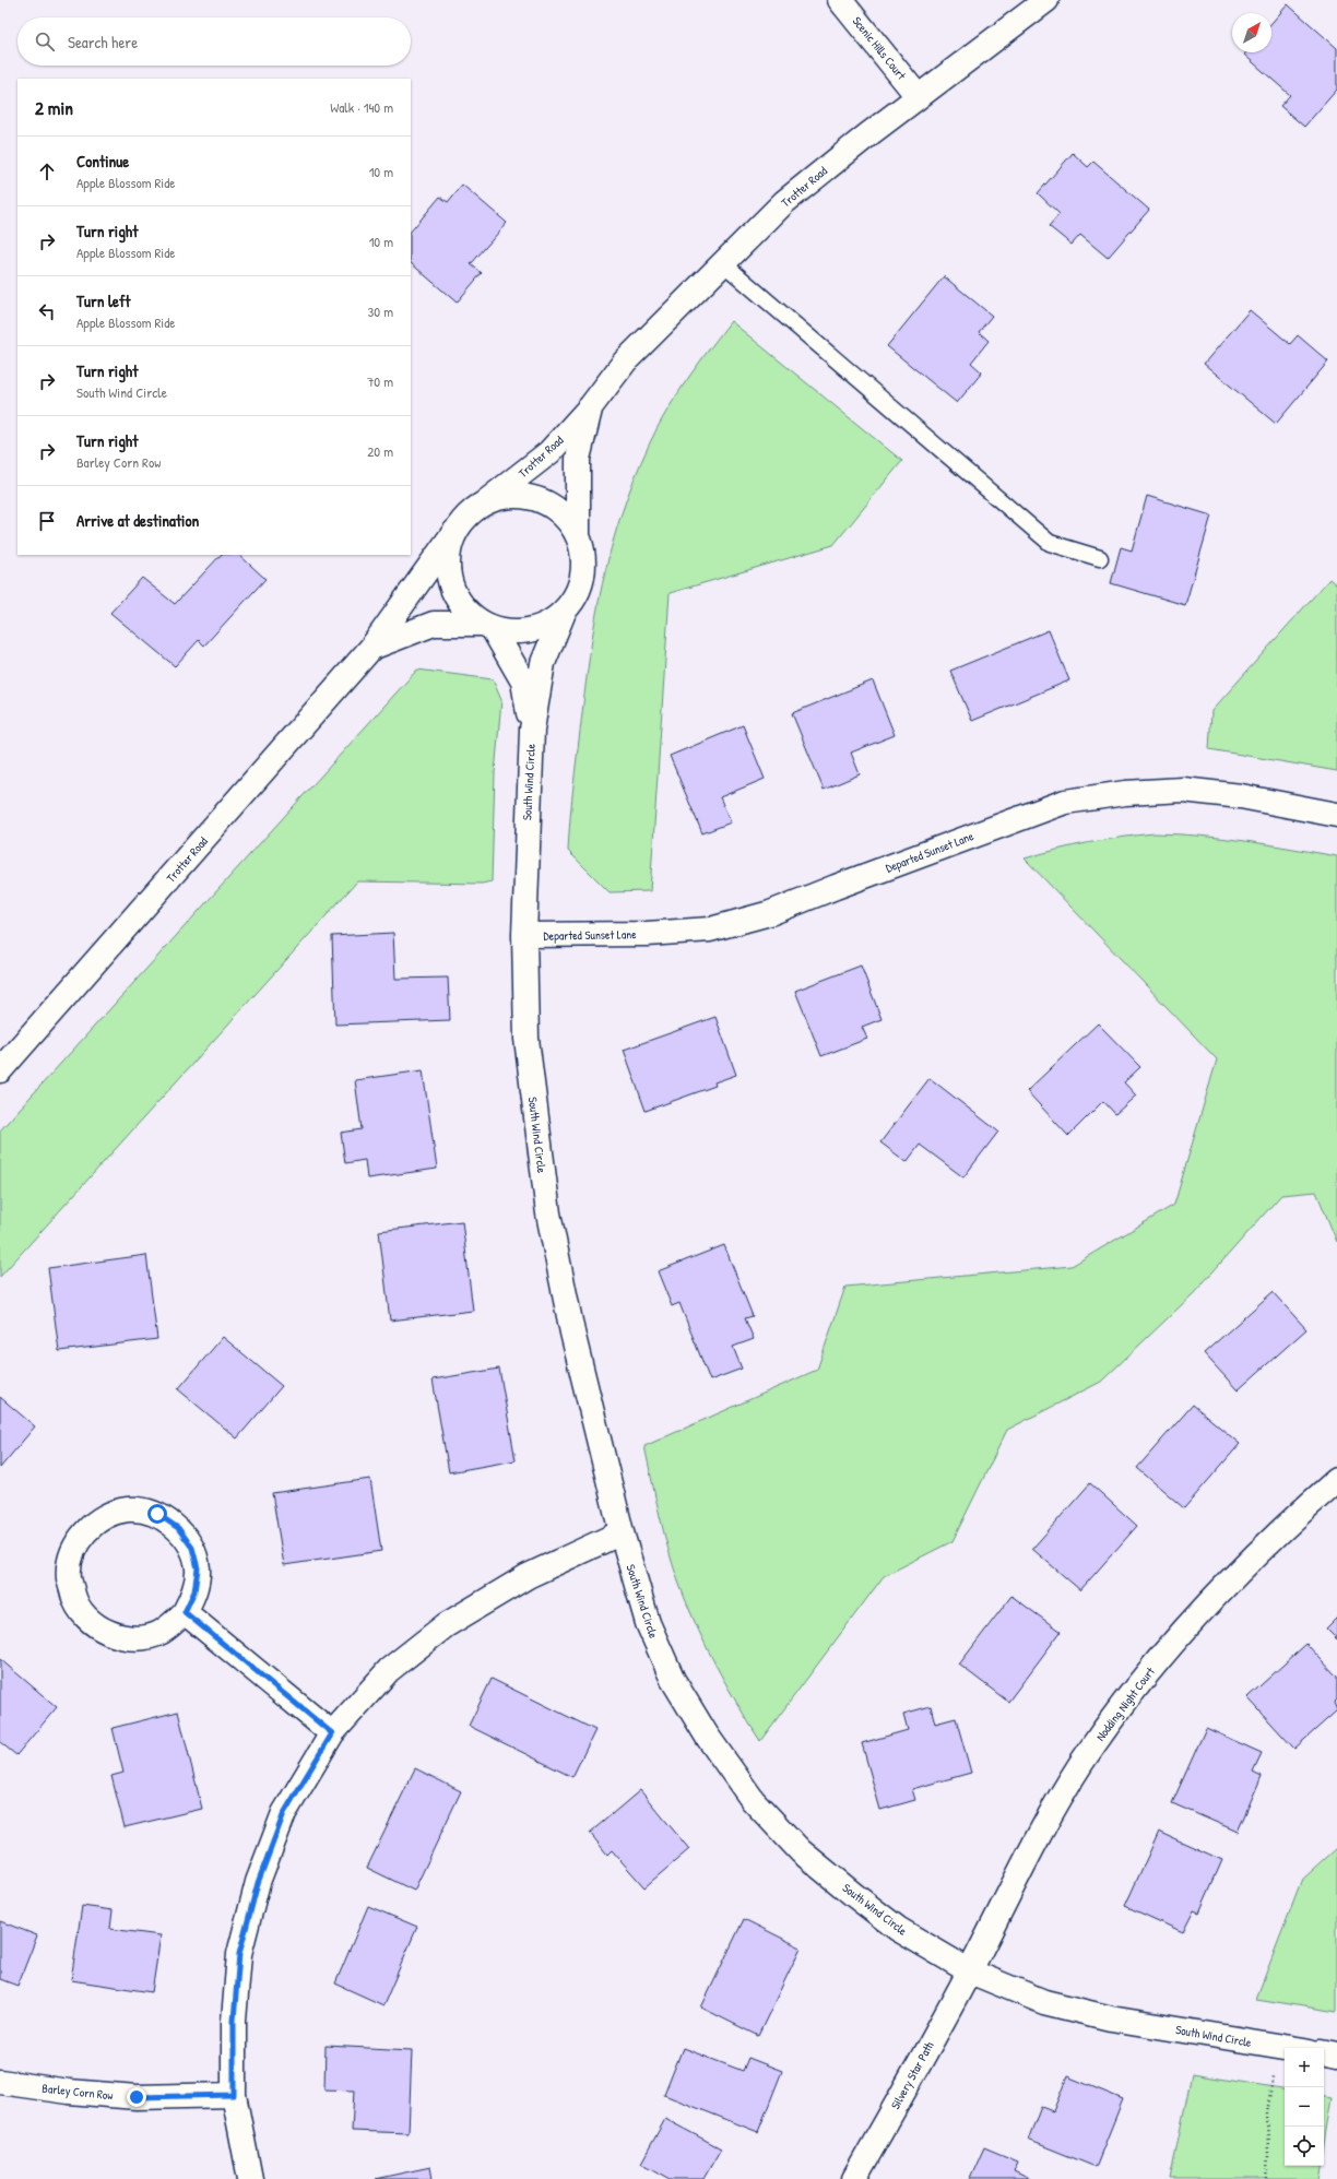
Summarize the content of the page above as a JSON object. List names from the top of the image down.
{
  "streets": {
    "street": [
      "Scenic Hills Court",
      "Trotter Road",
      "South Wind Circle",
      "Departed Sunset Lane",
      "Nodding Night Court",
      "Silvery Star Path",
      "Barley Corn Row"
    ]
  },
  "crossings": [
    ["Scenic Hills Court", "Trotter Road"],
    ["Trotter Road", "South Wind Circle"],
    ["South Wind Circle", "Departed Sunset Lane"],
    ["South Wind Circle", "Nodding Night Court"],
    ["South Wind Circle", "Silvery Star Path"],
    ["Nodding Night Court", "Silvery Star Path"]
  ],
  "north": "top right",
  "page": {
    "search": "Search here",
    "heading": ["2 min", "Walk · 140 m"],
    "list": [
      ["Continue", "Apple Blossom Ride", "10 m"],
      ["Turn right", "Apple Blossom Ride", "10 m"],
      ["Turn left", "Apple Blossom Ride", "30 m"],
      ["Turn right", "South Wind Circle", "70 m"],
      ["Turn right", "Barley Corn Row", "20 m"],
      "Arrive at destination"
    ],
    "map_buttons": ["+", "−"]
  }
}
